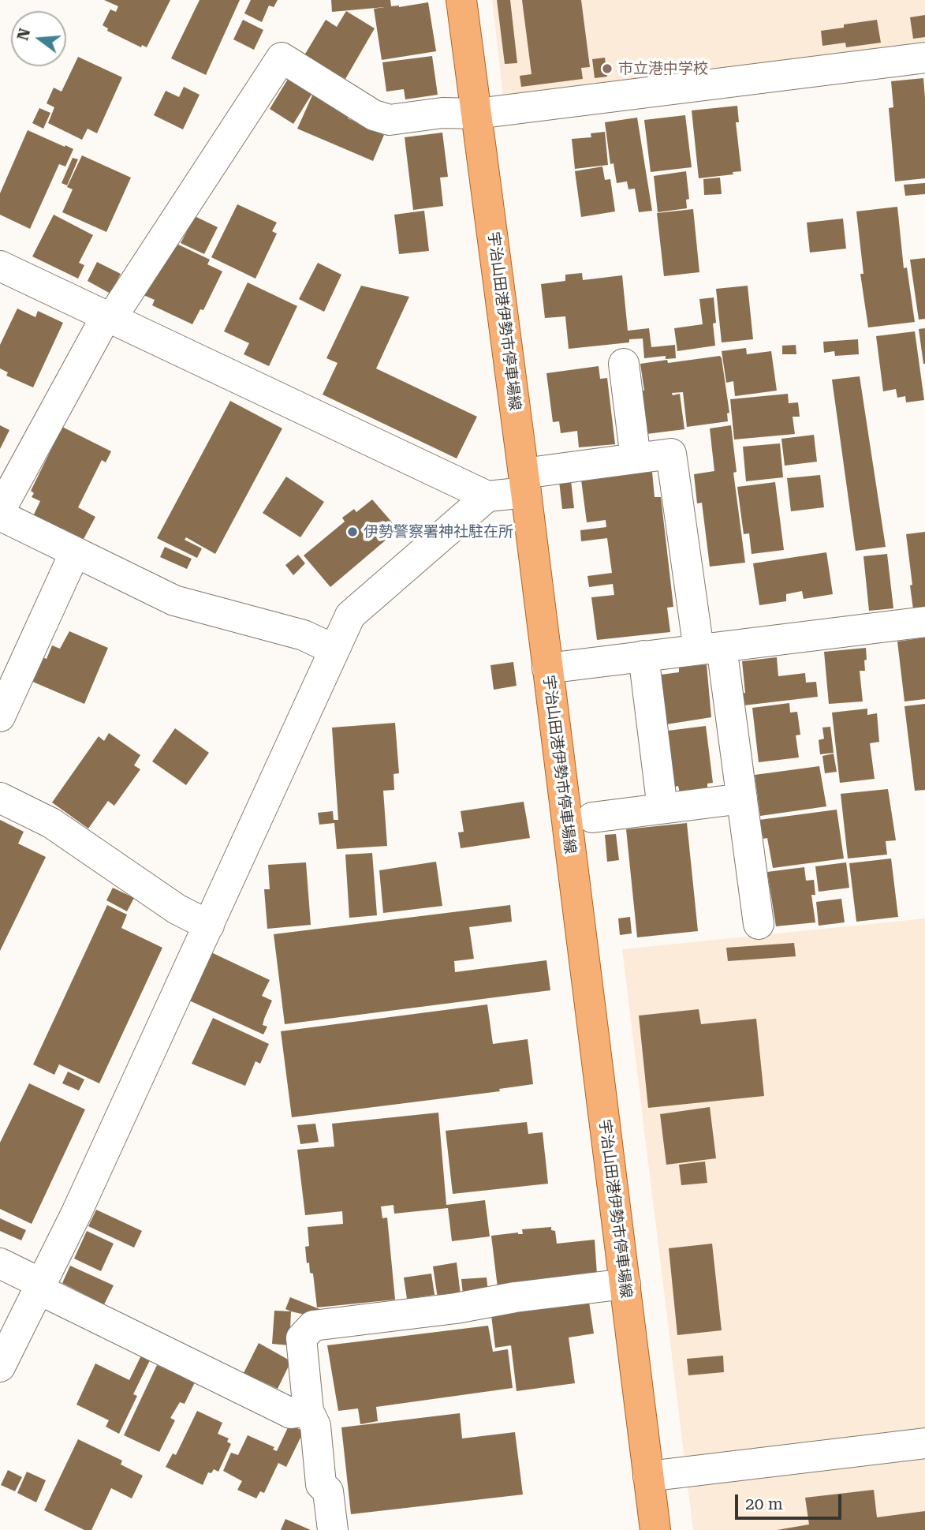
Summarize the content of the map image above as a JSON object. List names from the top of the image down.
{
  "streets": {
    "main road": ["宇治山田港伊勢市停車場線"]
  },
  "places": ["市立港中学校", "伊勢警察署神社駐在所"],
  "scale_bar": "20 m",
  "north": "left"
}
